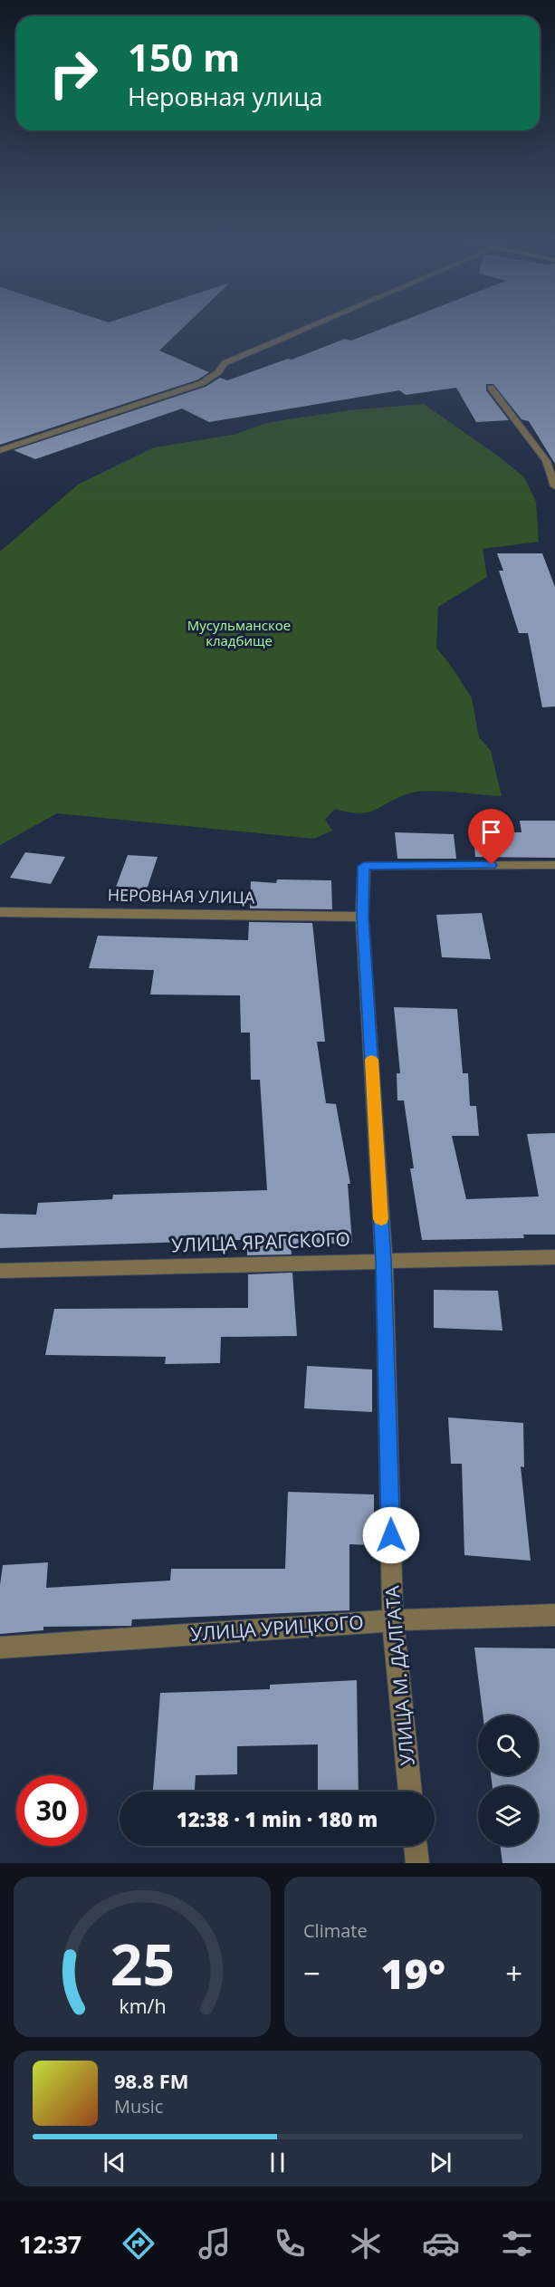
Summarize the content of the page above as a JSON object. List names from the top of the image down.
{
  "streets": {
    "street": [
      "НЕРОВНАЯ УЛИЦА",
      "УЛИЦА ЯРАГСКОГО",
      "УЛИЦА УРИЦКОГО",
      "УЛИЦА М. ДАЛГАТА"
    ]
  },
  "crossings": [
    ["НЕРОВНАЯ УЛИЦА", "УЛИЦА М. ДАЛГАТА"],
    ["УЛИЦА ЯРАГСКОГО", "УЛИЦА М. ДАЛГАТА"],
    ["УЛИЦА УРИЦКОГО", "УЛИЦА М. ДАЛГАТА"]
  ],
  "parks": ["Мусульманское кладбище"],
  "page": {
    "turn": ["150 m", "Неровная улица"],
    "limit": "30",
    "trip": "12:38 · 1 min · 180 m",
    "tile": "Climate",
    "heat": ["−", "19°", "+"],
    "song": ["98.8 FM", "Music"],
    "tabs": "12:37",
    "gauge": ["25", "km/h"]
  }
}
